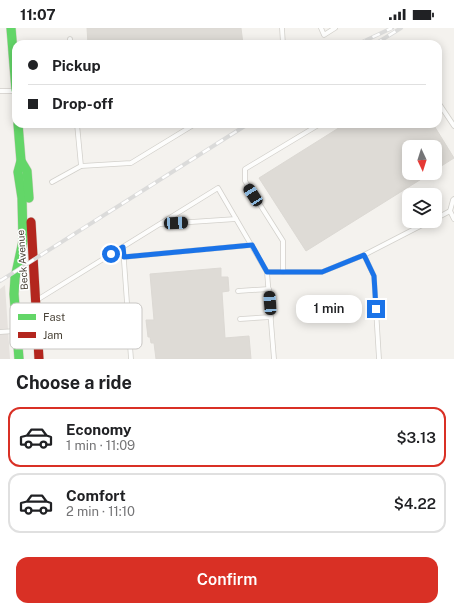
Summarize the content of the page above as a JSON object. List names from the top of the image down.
{
  "streets": {
    "street": ["Beck Avenue"]
  },
  "legend": ["Fast", "Jam"],
  "north": "bottom",
  "page": {
    "status": "11:07",
    "banner": ["Pickup", "Drop-off"],
    "bubble": "1 min",
    "heading": "Choose a ride",
    "list": [
      {
        "name": "Economy",
        "note": "1 min · 11:09",
        "value": "$3.13"
      },
      {
        "name": "Comfort",
        "note": "2 min · 11:10",
        "value": "$4.22"
      }
    ],
    "buttons": "Confirm"
  }
}
